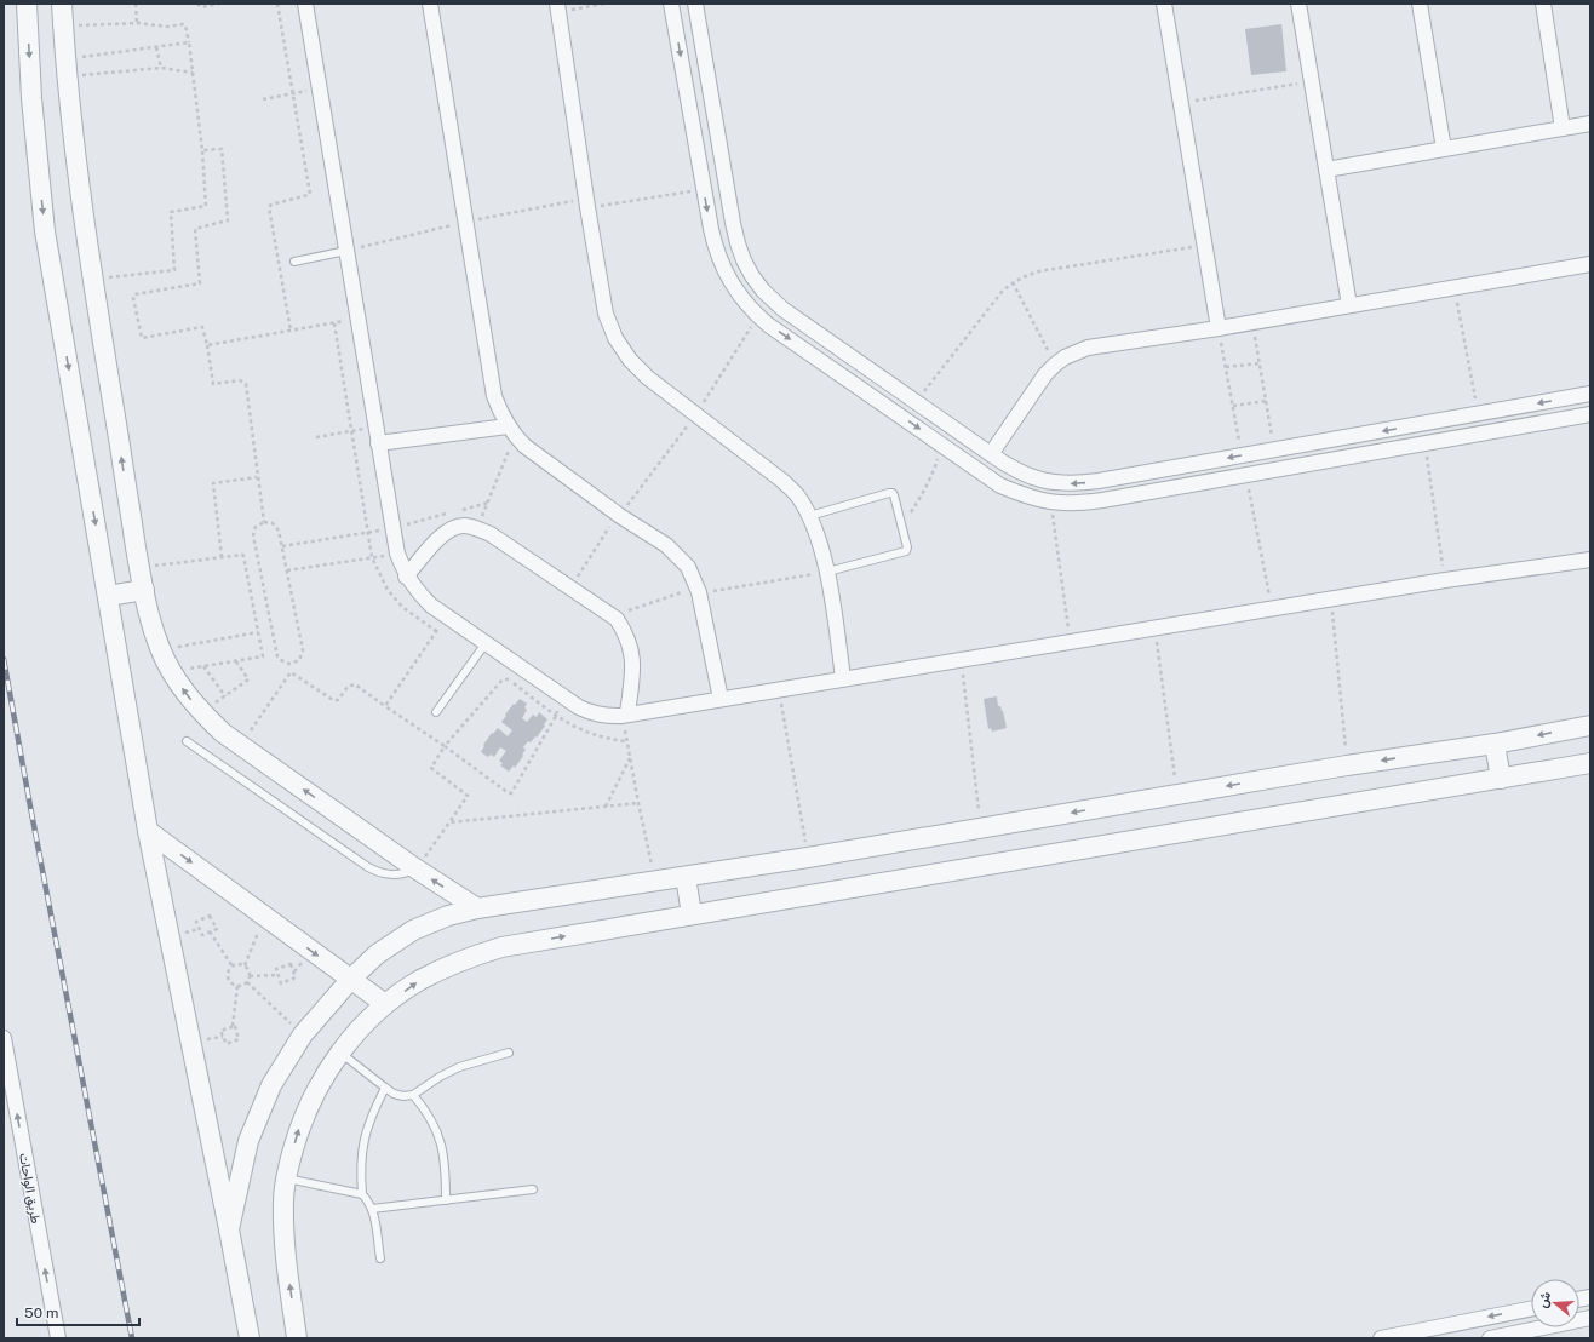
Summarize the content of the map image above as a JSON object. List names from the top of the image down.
{
  "streets": {
    "street": ["طريق الواحات"]
  },
  "one_way": ["طريق الواحات"],
  "scale_bar": "50 m",
  "north": "left"
}
